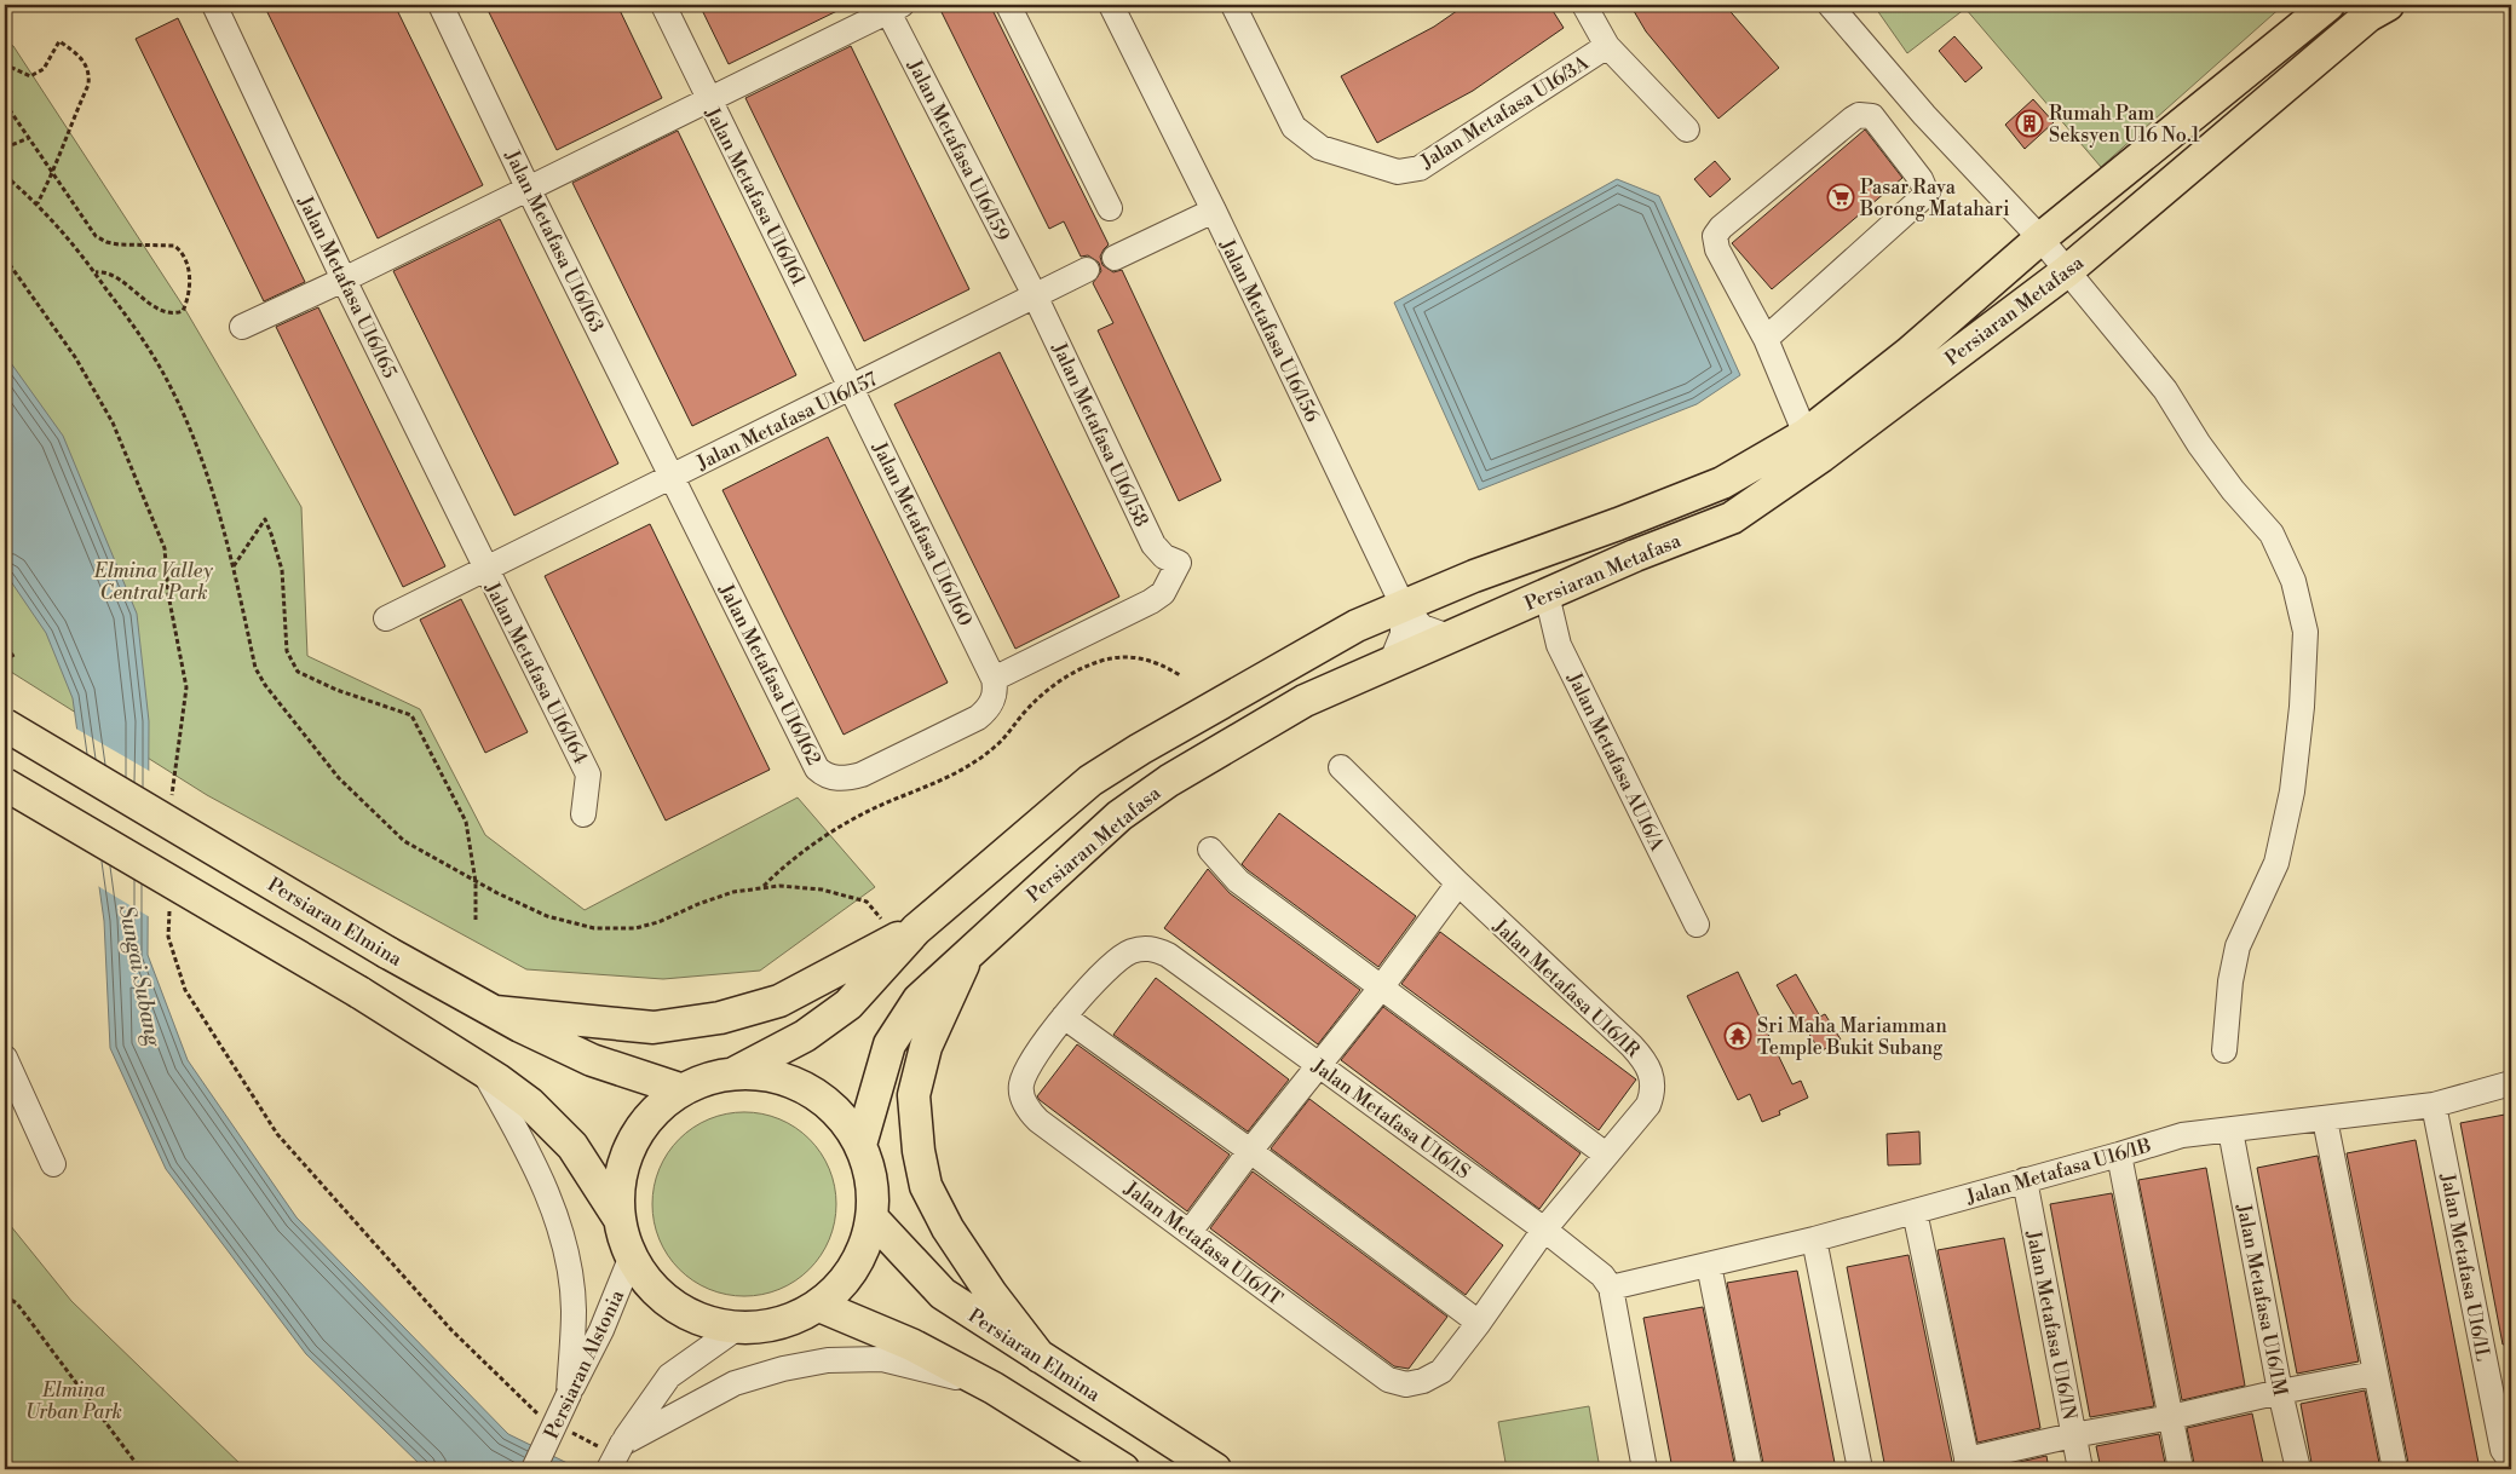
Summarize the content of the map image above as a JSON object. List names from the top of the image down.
{
  "streets": {
    "main road": ["Persiaran Metafasa", "Persiaran Elmina"],
    "street": [
      "Jalan Metafasa U16/3A",
      "Jalan Metafasa U16/159",
      "Jalan Metafasa U16/161",
      "Jalan Metafasa U16/163",
      "Jalan Metafasa U16/165",
      "Jalan Metafasa U16/156",
      "Jalan Metafasa U16/157",
      "Jalan Metafasa U16/158",
      "Jalan Metafasa U16/160",
      "Jalan Metafasa U16/164",
      "Jalan Metafasa U16/162",
      "Jalan Metafasa AU16/A",
      "Jalan Metafasa U16/1R",
      "Jalan Metafasa U16/1S",
      "Jalan Metafasa U16/1B",
      "Jalan Metafasa U16/1T",
      "Jalan Metafasa U16/1L",
      "Jalan Metafasa U16/1M",
      "Jalan Metafasa U16/1N",
      "Persiaran Alstonia"
    ]
  },
  "crossings": [
    ["Jalan Metafasa U16/159", "Jalan Metafasa U16/157"],
    ["Jalan Metafasa U16/159", "Jalan Metafasa U16/158"],
    ["Jalan Metafasa U16/161", "Jalan Metafasa U16/157"],
    ["Jalan Metafasa U16/161", "Jalan Metafasa U16/160"],
    ["Jalan Metafasa U16/163", "Jalan Metafasa U16/157"],
    ["Jalan Metafasa U16/163", "Jalan Metafasa U16/162"],
    ["Jalan Metafasa U16/165", "Jalan Metafasa U16/157"],
    ["Jalan Metafasa U16/165", "Jalan Metafasa U16/164"],
    ["Persiaran Metafasa", "Jalan Metafasa U16/156"],
    ["Persiaran Metafasa", "Jalan Metafasa AU16/A"],
    ["Jalan Metafasa U16/157", "Jalan Metafasa U16/158"],
    ["Jalan Metafasa U16/157", "Jalan Metafasa U16/160"],
    ["Jalan Metafasa U16/157", "Jalan Metafasa U16/164"],
    ["Jalan Metafasa U16/157", "Jalan Metafasa U16/162"],
    ["Jalan Metafasa U16/158", "Jalan Metafasa U16/160"],
    ["Jalan Metafasa U16/158", "Jalan Metafasa U16/162"],
    ["Jalan Metafasa U16/160", "Jalan Metafasa U16/162"],
    ["Jalan Metafasa U16/1R", "Jalan Metafasa U16/1S"],
    ["Jalan Metafasa U16/1R", "Jalan Metafasa U16/1T"],
    ["Jalan Metafasa U16/1S", "Jalan Metafasa U16/1B"],
    ["Jalan Metafasa U16/1S", "Jalan Metafasa U16/1T"],
    ["Jalan Metafasa U16/1B", "Jalan Metafasa U16/1L"],
    ["Jalan Metafasa U16/1B", "Jalan Metafasa U16/1M"],
    ["Jalan Metafasa U16/1B", "Jalan Metafasa U16/1N"]
  ],
  "water": ["Sungai Subang"],
  "parks": ["Elmina Valley Central Park", "Elmina Urban Park"],
  "places": {
    "building": ["Rumah Pam Seksyen U16 No.1"],
    "supermarket": ["Pasar Raya Borong Matahari"],
    "temple": ["Sri Maha Mariamman Temple Bukit Subang"]
  }
}
